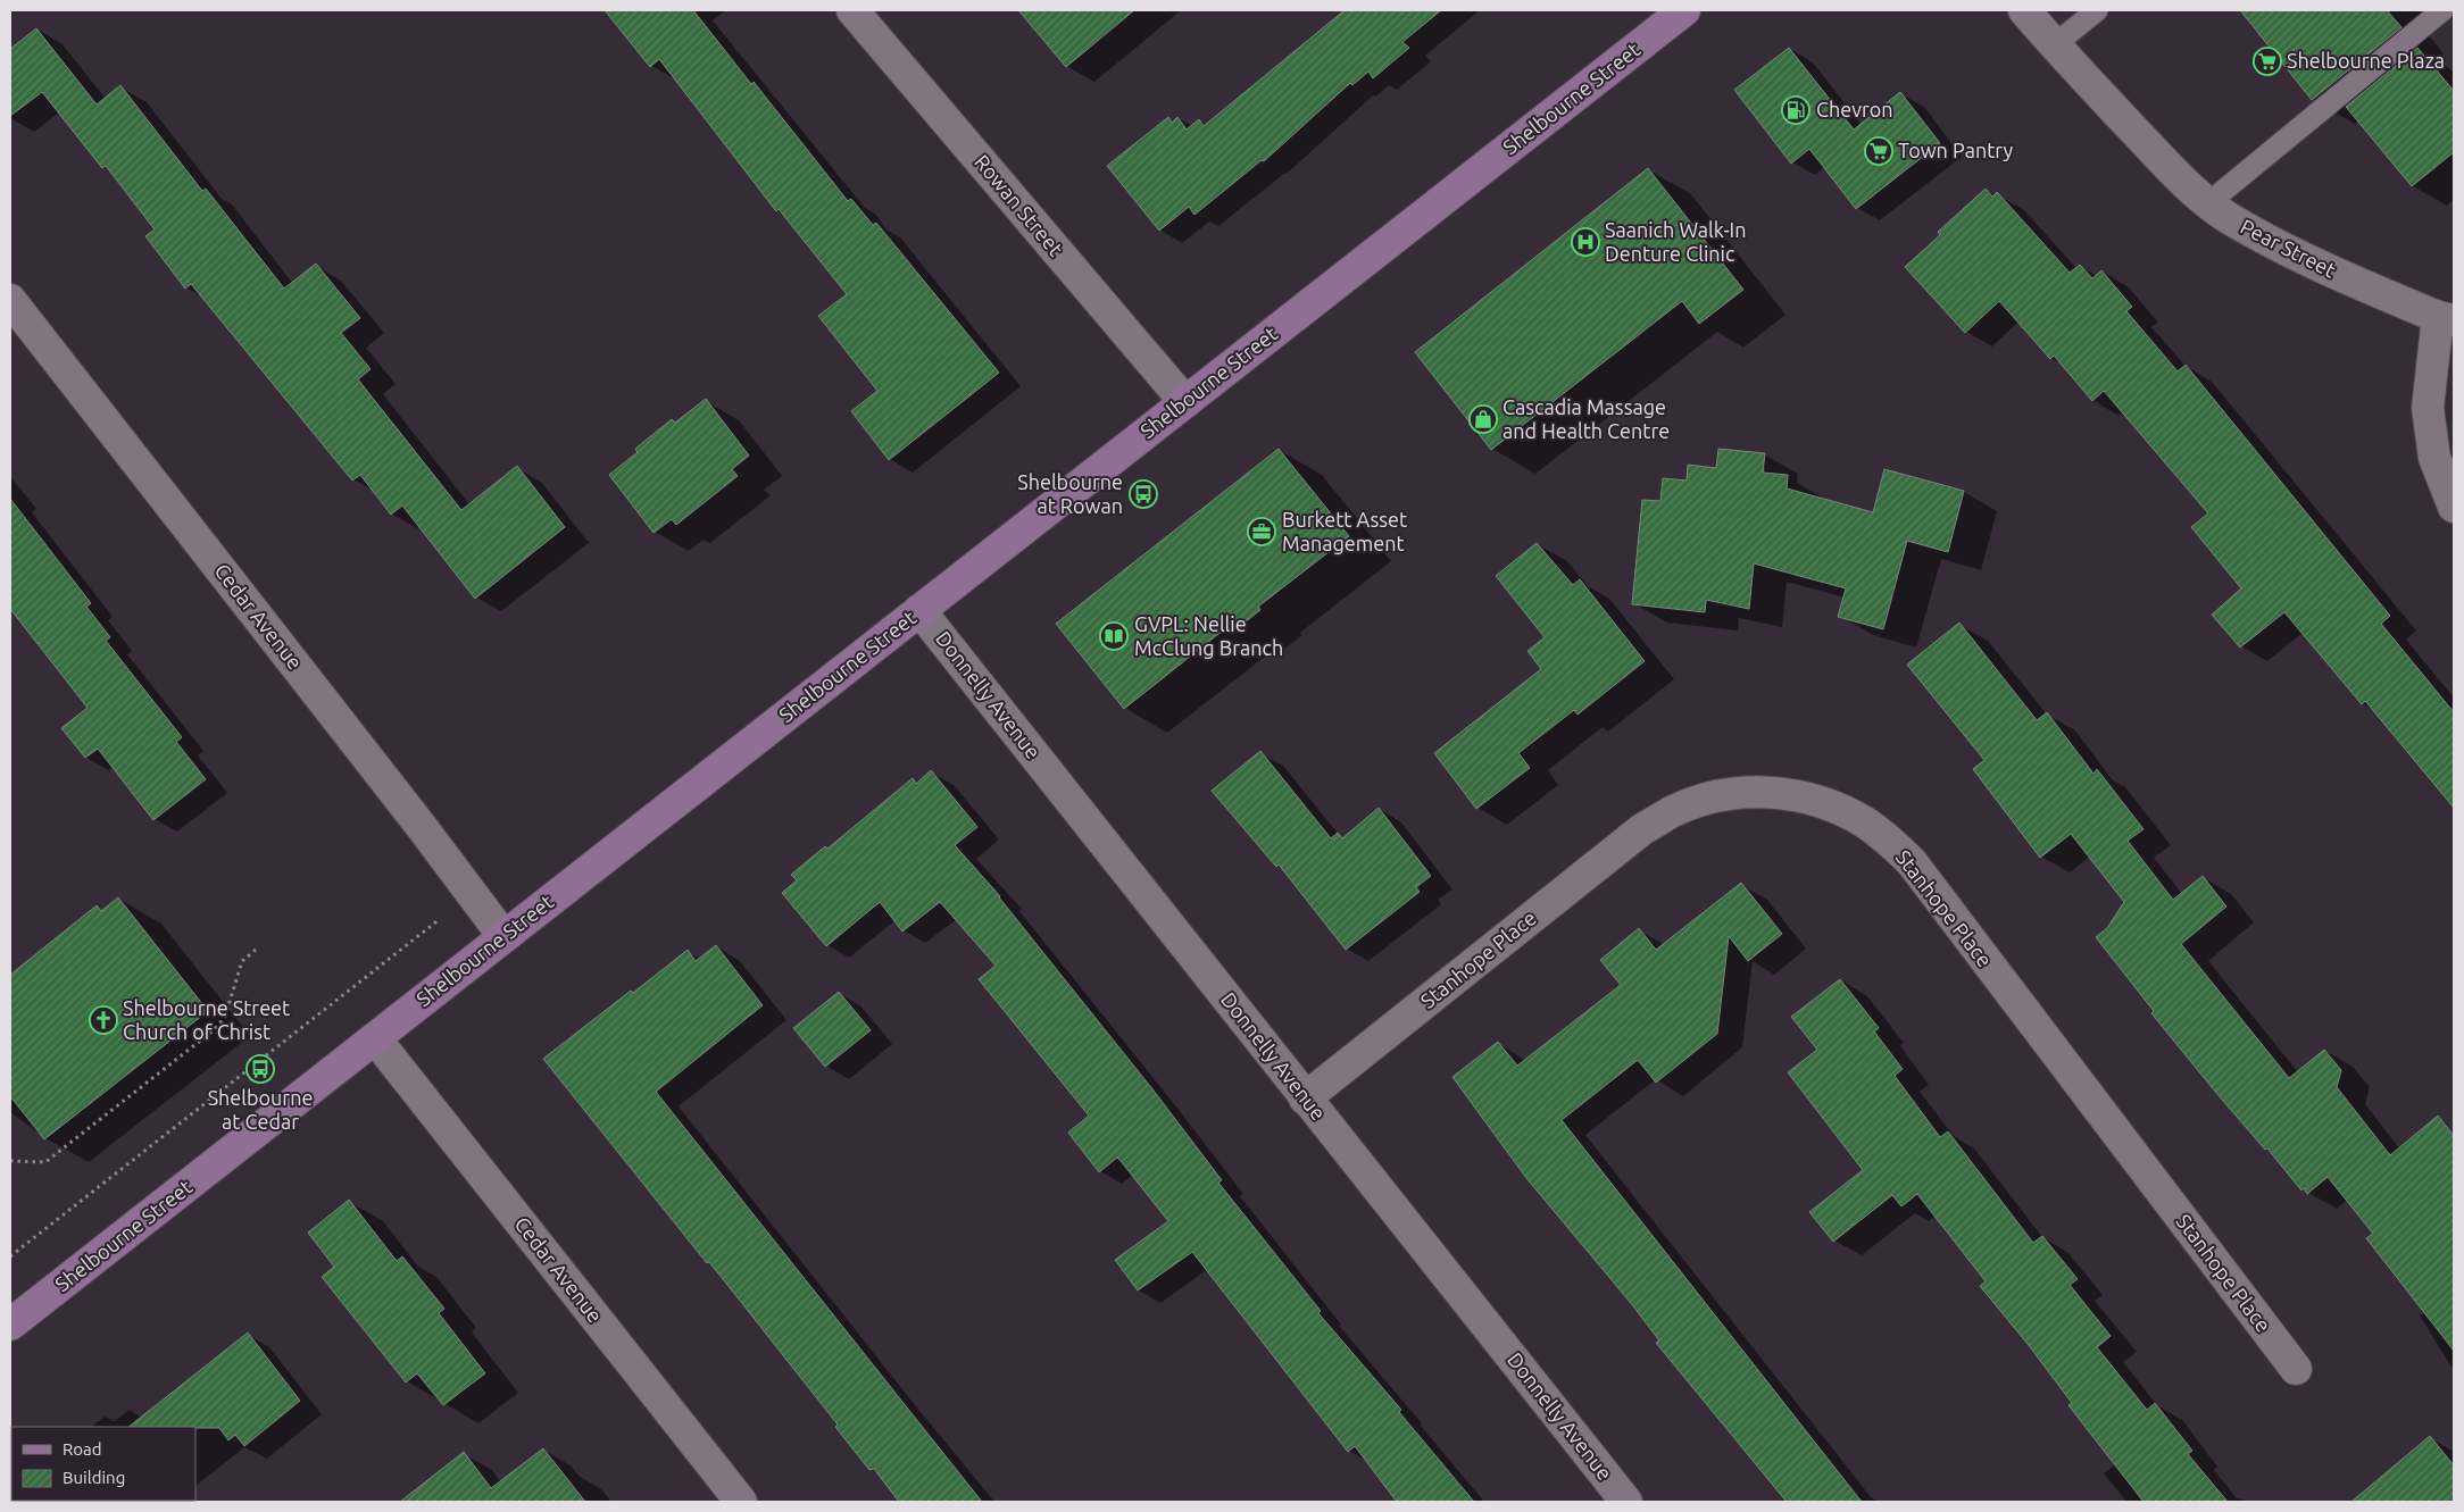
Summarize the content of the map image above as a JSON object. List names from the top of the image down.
{
  "streets": {
    "main road": ["Shelbourne Street"],
    "street": [
      "Rowan Street",
      "Pear Street",
      "Cedar Avenue",
      "Donnelly Avenue",
      "Stanhope Place"
    ]
  },
  "crossings": [
    ["Shelbourne Street", "Rowan Street"],
    ["Shelbourne Street", "Cedar Avenue"],
    ["Shelbourne Street", "Donnelly Avenue"],
    ["Donnelly Avenue", "Stanhope Place"]
  ],
  "places": {
    "supermarket": ["Shelbourne Plaza", "Town Pantry"],
    "fuel station": ["Chevron"],
    "hospital": ["Saanich Walk-In Denture Clinic"],
    "shop": ["Cascadia Massage and Health Centre"],
    "bus stop": ["Shelbourne at Rowan", "Shelbourne at Cedar"],
    "office": ["Burkett Asset Management"],
    "library": ["GVPL: Nellie McClung Branch"],
    "church": ["Shelbourne Street Church of Christ"]
  },
  "legend": ["Road", "Building"]
}
